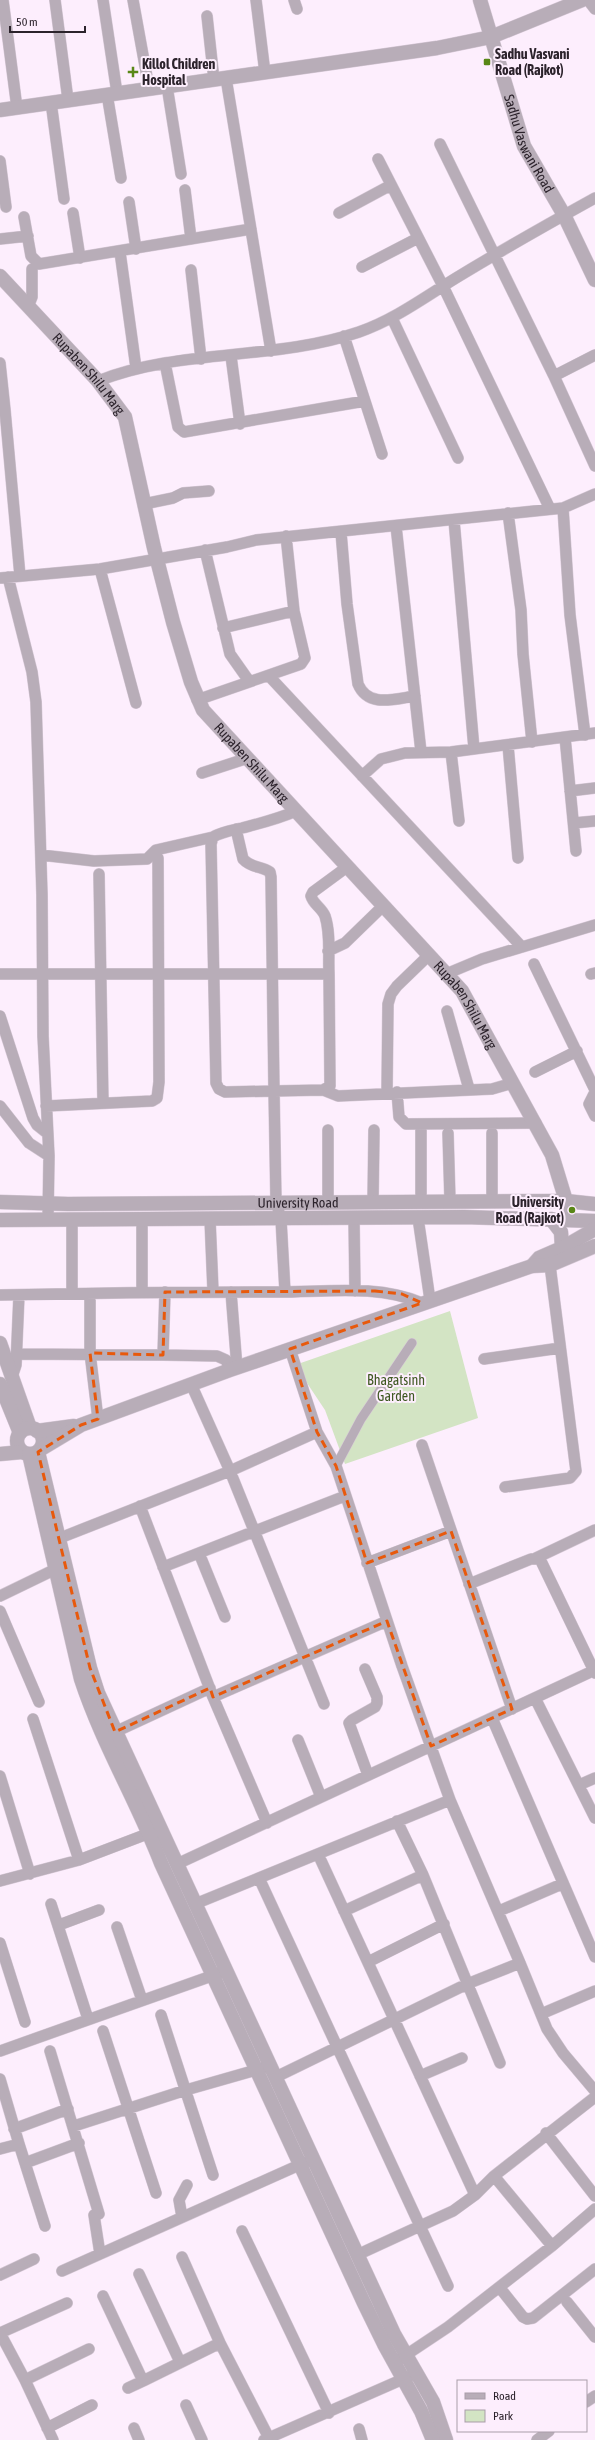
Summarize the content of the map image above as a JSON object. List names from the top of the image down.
{
  "streets": {
    "street": ["Sadhu Vaswani Road", "Rupaben Shilu Marg", "University Road"]
  },
  "crossings": [
    ["Rupaben Shilu Marg", "University Road"]
  ],
  "parks": ["Bhagatsinh Garden"],
  "places": {
    "transit": ["Sadhu Vasvani Road (Rajkot)"],
    "health": ["Killol Children Hospital"],
    "other": ["University Road (Rajkot)"]
  },
  "legend": ["Road", "Park"],
  "scale_bar": "50 m"
}
